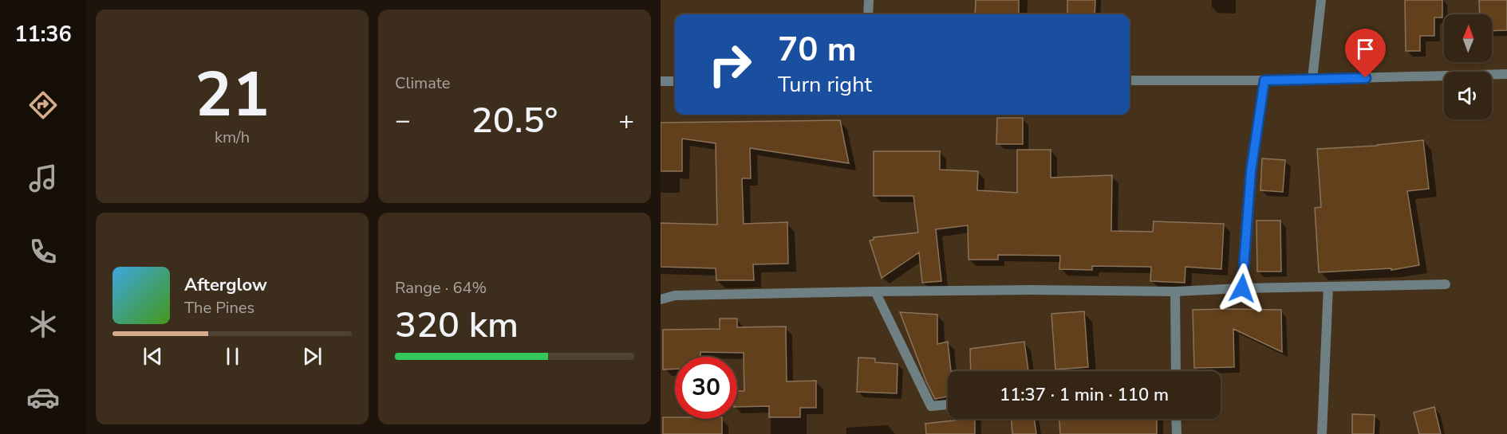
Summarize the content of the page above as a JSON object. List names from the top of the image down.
{
  "north": "top",
  "page": {
    "tabs": "11:36",
    "tile": [
      ["21", "km/h"],
      "Climate",
      ["Range · 64%", "320 km"]
    ],
    "turn": ["70 m", "Turn right"],
    "heat": ["−", "20.5°", "+"],
    "song": ["Afterglow", "The Pines"],
    "limit": "30",
    "trip": "11:37 · 1 min · 110 m"
  }
}
